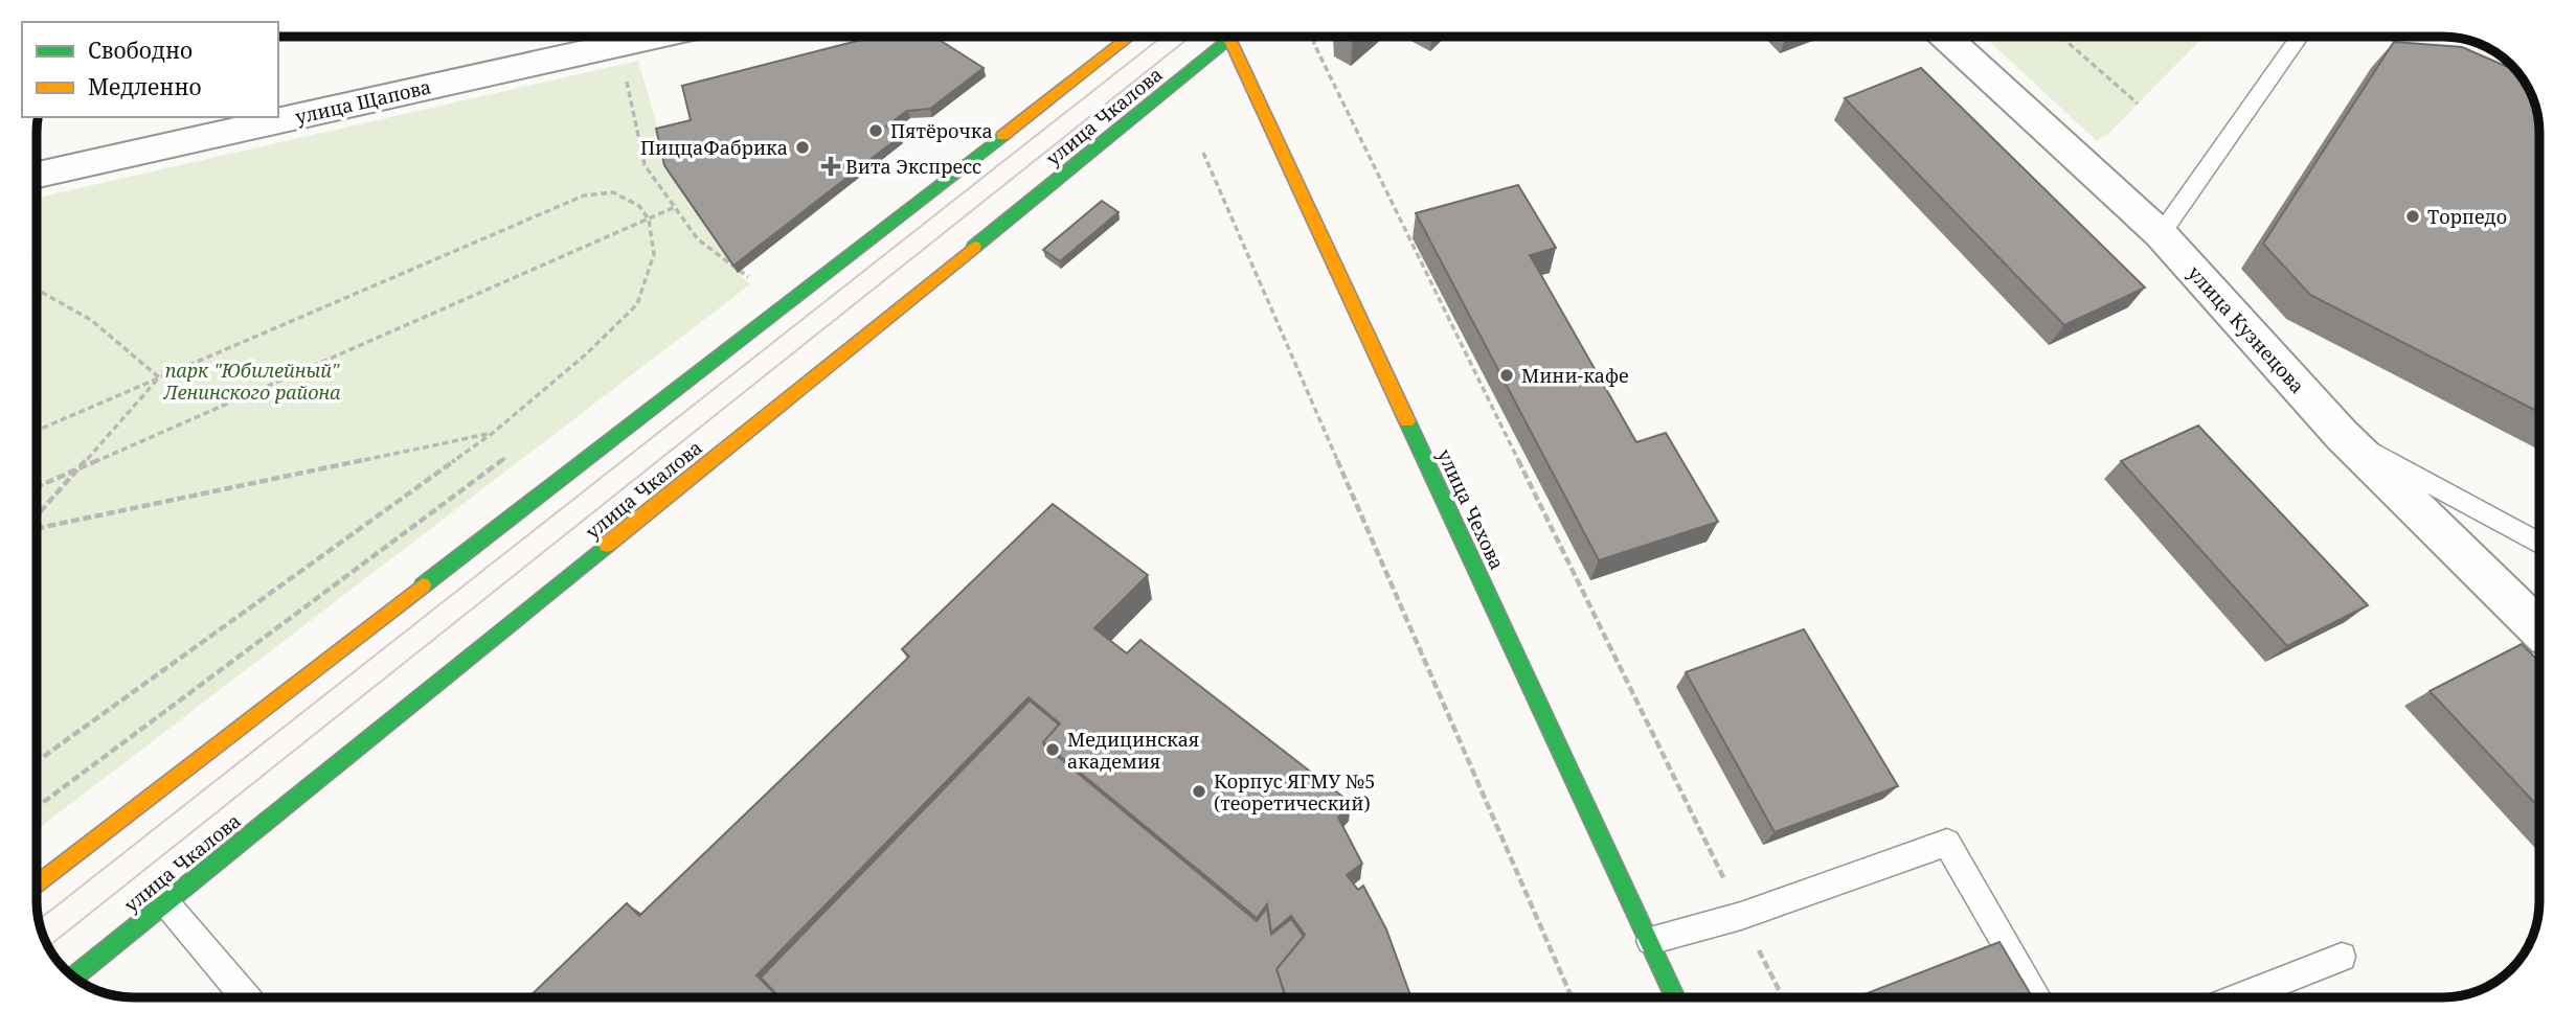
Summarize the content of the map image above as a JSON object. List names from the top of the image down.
{
  "streets": {
    "main road": ["улица Чкалова", "улица Чехова"],
    "street": ["улица Щапова", "улица Кузнецова"]
  },
  "parks": ["парк \"Юбилейный\" Ленинского района"],
  "places": {
    "other": [
      "Пятёрочка",
      "ПиццаФабрика",
      "Торпедо",
      "Мини-кафе",
      "Медицинская академия",
      "Корпус ЯГМУ №5 (теоретический)"
    ],
    "health": ["Вита Экспресс"]
  },
  "legend": ["Свободно", "Медленно"]
}
